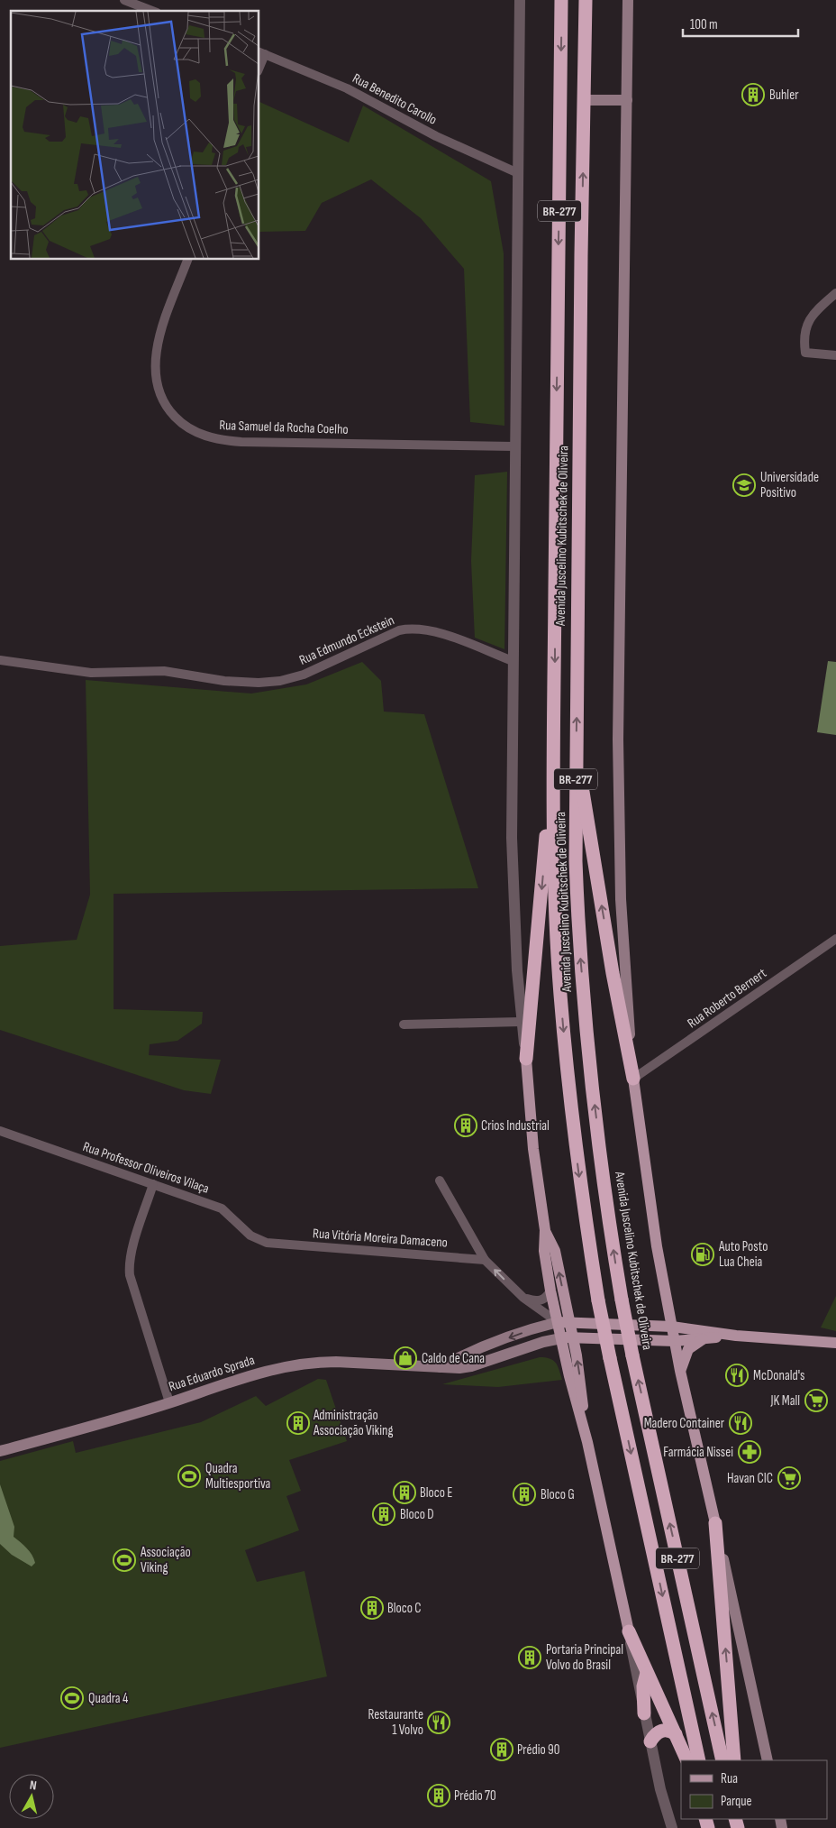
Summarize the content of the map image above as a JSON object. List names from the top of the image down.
{
  "streets": {
    "highway": ["BR-277", "Avenida Juscelino Kubitschek de Oliveira"],
    "main road": ["Rua Eduardo Sprada"],
    "street": [
      "Rua Benedito Carollo",
      "Rua Samuel da Rocha Coelho",
      "Rua Edmundo Eckstein",
      "Rua Roberto Bernert",
      "Rua Professor Oliveiros Vilaça",
      "Rua Vitória Moreira Damaceno"
    ]
  },
  "crossings": [
    ["Rua Professor Oliveiros Vilaça", "Rua Vitória Moreira Damaceno"]
  ],
  "places": {
    "building": [
      "Buhler",
      "Crios Industrial",
      "Administração Associação Viking",
      "Bloco E",
      "Bloco G",
      "Bloco D",
      "Bloco C",
      "Portaria Principal Volvo do Brasil",
      "Prédio 90",
      "Prédio 70"
    ],
    "school or university": ["Universidade Positivo"],
    "fuel station": ["Auto Posto Lua Cheia"],
    "shop": ["Caldo de Cana"],
    "restaurant": ["McDonald's", "Madero Container", "Restaurante 1 Volvo"],
    "supermarket": ["JK Mall", "Havan CIC"],
    "pharmacy": ["Farmácia Nissei"],
    "sports": ["Quadra Multiesportiva", "Associação Viking", "Quadra 4"]
  },
  "legend": ["Rua", "Parque"],
  "scale_bar": "100 m",
  "north": "top"
}
